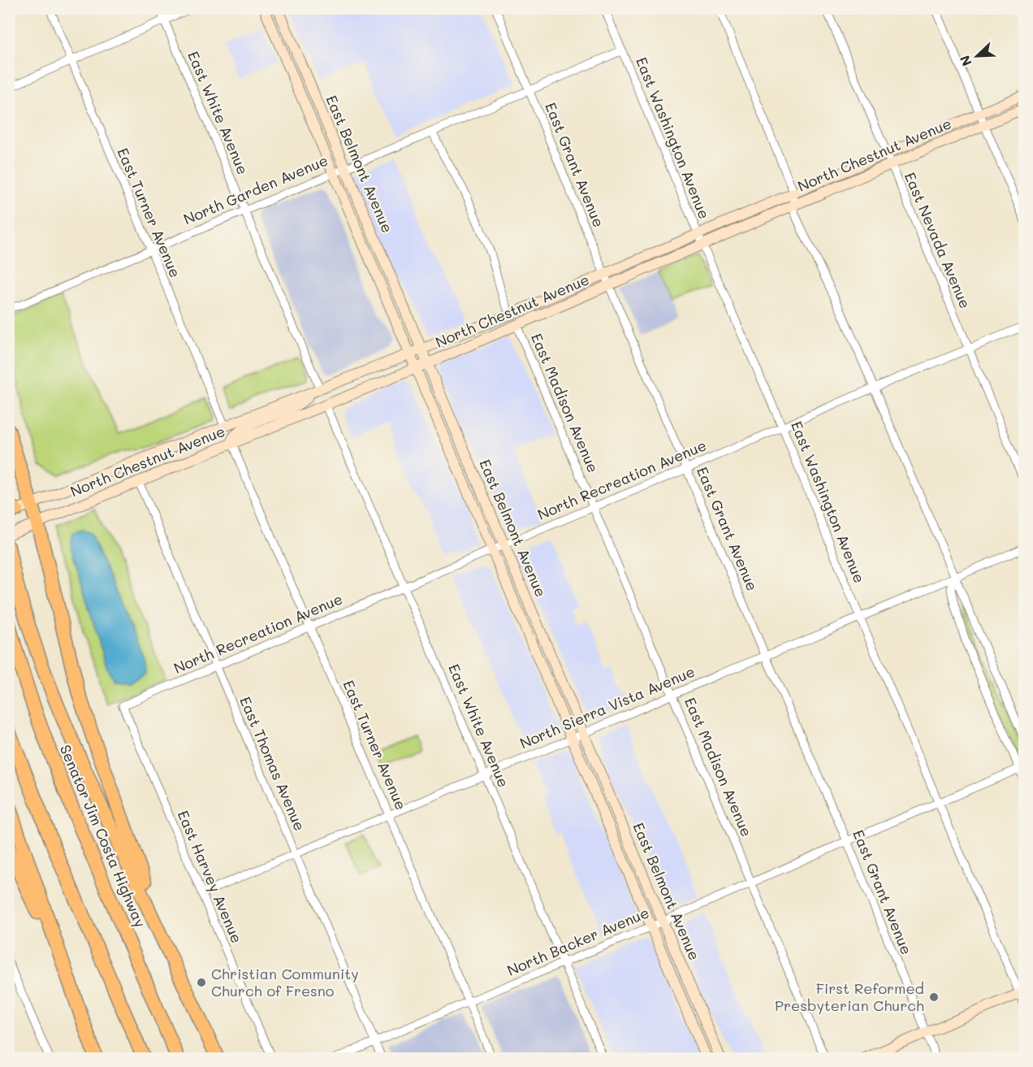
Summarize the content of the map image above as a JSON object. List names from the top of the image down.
{
  "streets": {
    "highway": ["Senator Jim Costa Highway"],
    "main road": ["North Chestnut Avenue", "East Belmont Avenue"],
    "street": [
      "East White Avenue",
      "East Washington Avenue",
      "East Grant Avenue",
      "North Garden Avenue",
      "East Turner Avenue",
      "East Nevada Avenue",
      "East Madison Avenue",
      "North Recreation Avenue",
      "North Sierra Vista Avenue",
      "East Thomas Avenue",
      "East Harvey Avenue",
      "North Backer Avenue"
    ]
  },
  "crossings": [
    ["East White Avenue", "North Chestnut Avenue"],
    ["East White Avenue", "North Garden Avenue"],
    ["East White Avenue", "North Recreation Avenue"],
    ["East White Avenue", "North Sierra Vista Avenue"],
    ["East White Avenue", "North Backer Avenue"],
    ["East Washington Avenue", "North Chestnut Avenue"],
    ["East Washington Avenue", "North Garden Avenue"],
    ["East Washington Avenue", "North Recreation Avenue"],
    ["East Washington Avenue", "North Sierra Vista Avenue"],
    ["East Washington Avenue", "North Backer Avenue"],
    ["North Chestnut Avenue", "East Belmont Avenue"],
    ["North Chestnut Avenue", "East Grant Avenue"],
    ["North Chestnut Avenue", "East Turner Avenue"],
    ["North Chestnut Avenue", "East Nevada Avenue"],
    ["North Chestnut Avenue", "East Madison Avenue"],
    ["North Chestnut Avenue", "East Thomas Avenue"],
    ["East Belmont Avenue", "North Garden Avenue"],
    ["East Belmont Avenue", "North Recreation Avenue"],
    ["East Belmont Avenue", "North Sierra Vista Avenue"],
    ["East Belmont Avenue", "North Backer Avenue"],
    ["East Grant Avenue", "North Garden Avenue"],
    ["East Grant Avenue", "North Recreation Avenue"],
    ["East Grant Avenue", "North Sierra Vista Avenue"],
    ["East Grant Avenue", "North Backer Avenue"],
    ["North Garden Avenue", "East Turner Avenue"],
    ["East Turner Avenue", "North Recreation Avenue"],
    ["East Turner Avenue", "North Sierra Vista Avenue"],
    ["East Turner Avenue", "North Backer Avenue"],
    ["East Nevada Avenue", "North Recreation Avenue"],
    ["East Madison Avenue", "North Recreation Avenue"],
    ["East Madison Avenue", "North Sierra Vista Avenue"],
    ["East Madison Avenue", "North Backer Avenue"],
    ["North Recreation Avenue", "East Thomas Avenue"],
    ["North Recreation Avenue", "East Harvey Avenue"],
    ["North Sierra Vista Avenue", "East Thomas Avenue"],
    ["North Sierra Vista Avenue", "East Harvey Avenue"],
    ["East Thomas Avenue", "North Backer Avenue"]
  ],
  "places": ["Christian Community Church of Fresno", "First Reformed Presbyterian Church"],
  "north": "bottom left"
}
